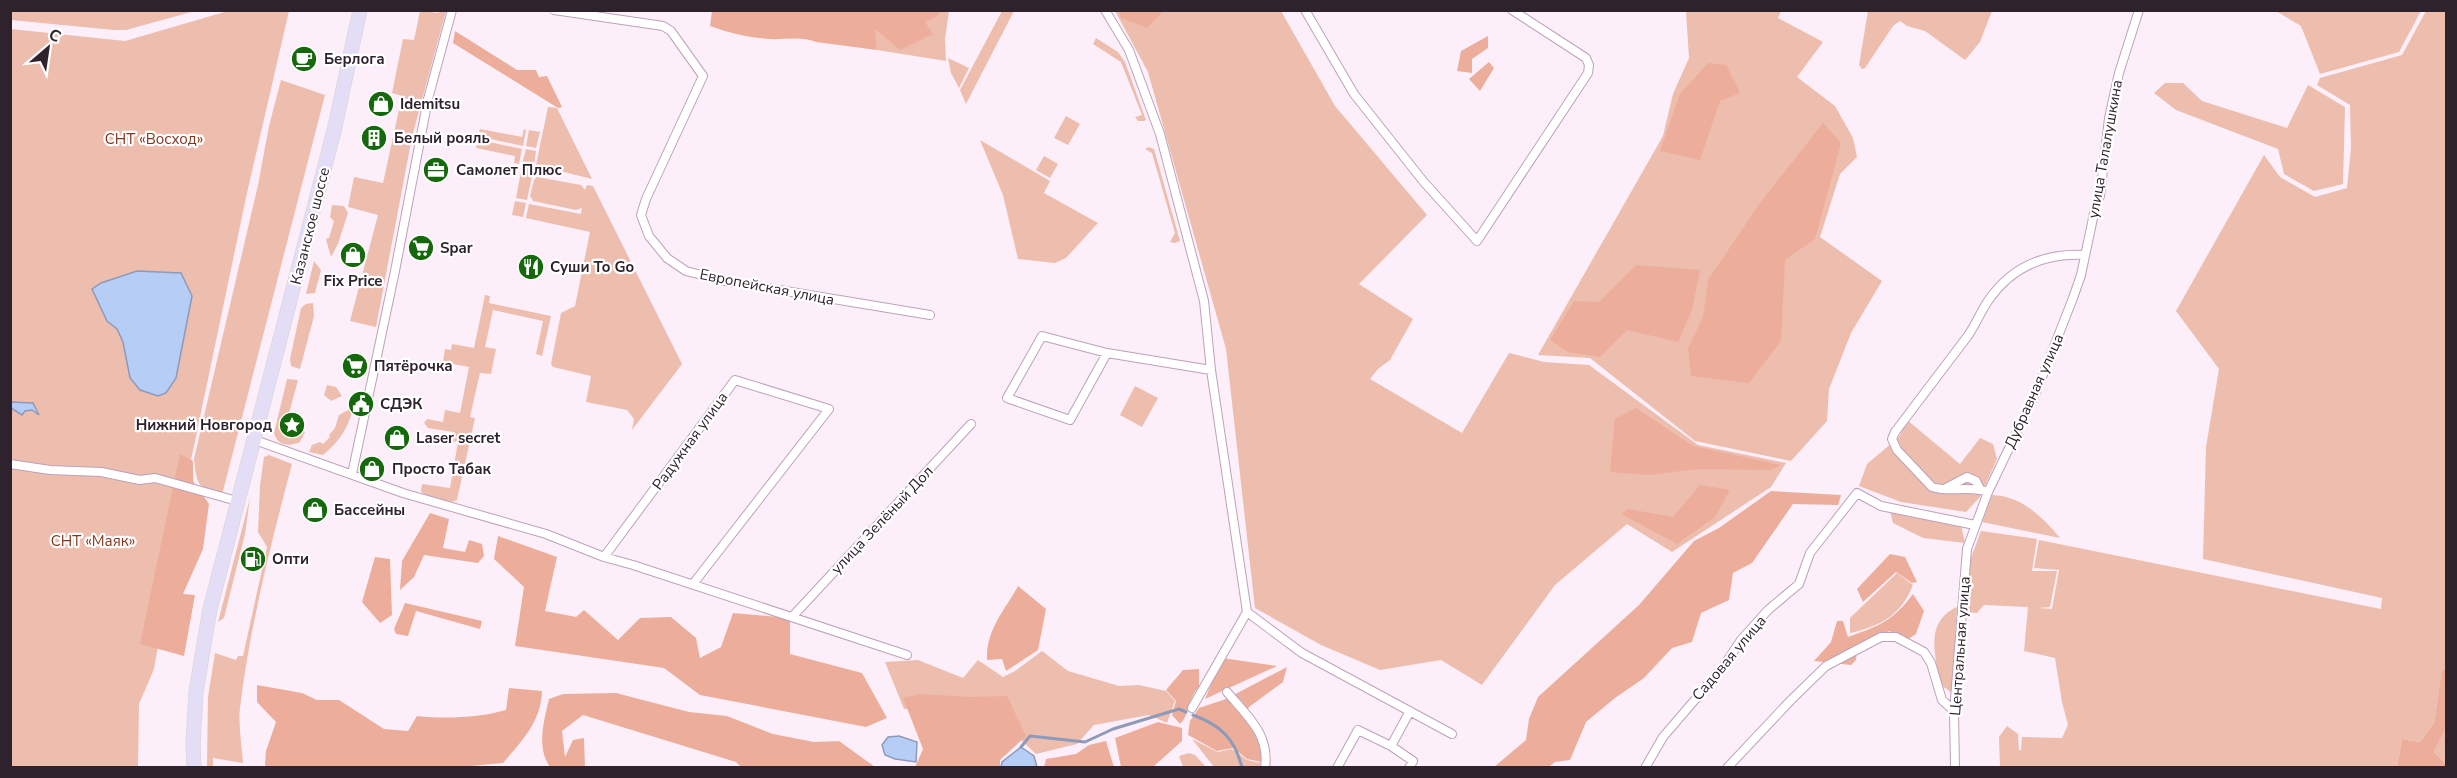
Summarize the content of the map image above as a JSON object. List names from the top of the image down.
{
  "streets": {
    "main road": ["Казанское шоссе"],
    "street": [
      "улица Талалушкина",
      "Европейская улица",
      "Дубравная улица",
      "Радужная улица",
      "улица Зелёный Дол",
      "Центральная улица",
      "Садовая улица"
    ]
  },
  "crossings": [
    ["улица Талалушкина", "Дубравная улица"],
    ["Дубравная улица", "Центральная улица"],
    ["Дубравная улица", "Садовая улица"],
    ["Центральная улица", "Садовая улица"]
  ],
  "parks": ["СНТ «Восход»", "СНТ «Маяк»"],
  "places": {
    "cafe": ["Берлога"],
    "shop": [
      "Idemitsu",
      "Fix Price",
      "Laser secret",
      "Просто Табак",
      "Бассейны"
    ],
    "building": ["Белый рояль"],
    "office": ["Самолет Плюс"],
    "supermarket": ["Spar", "Пятёрочка"],
    "restaurant": ["Суши To Go"],
    "public building": ["СДЭК"],
    "place": ["Нижний Новгород"],
    "fuel station": ["Опти"]
  },
  "north": "top right"
}
